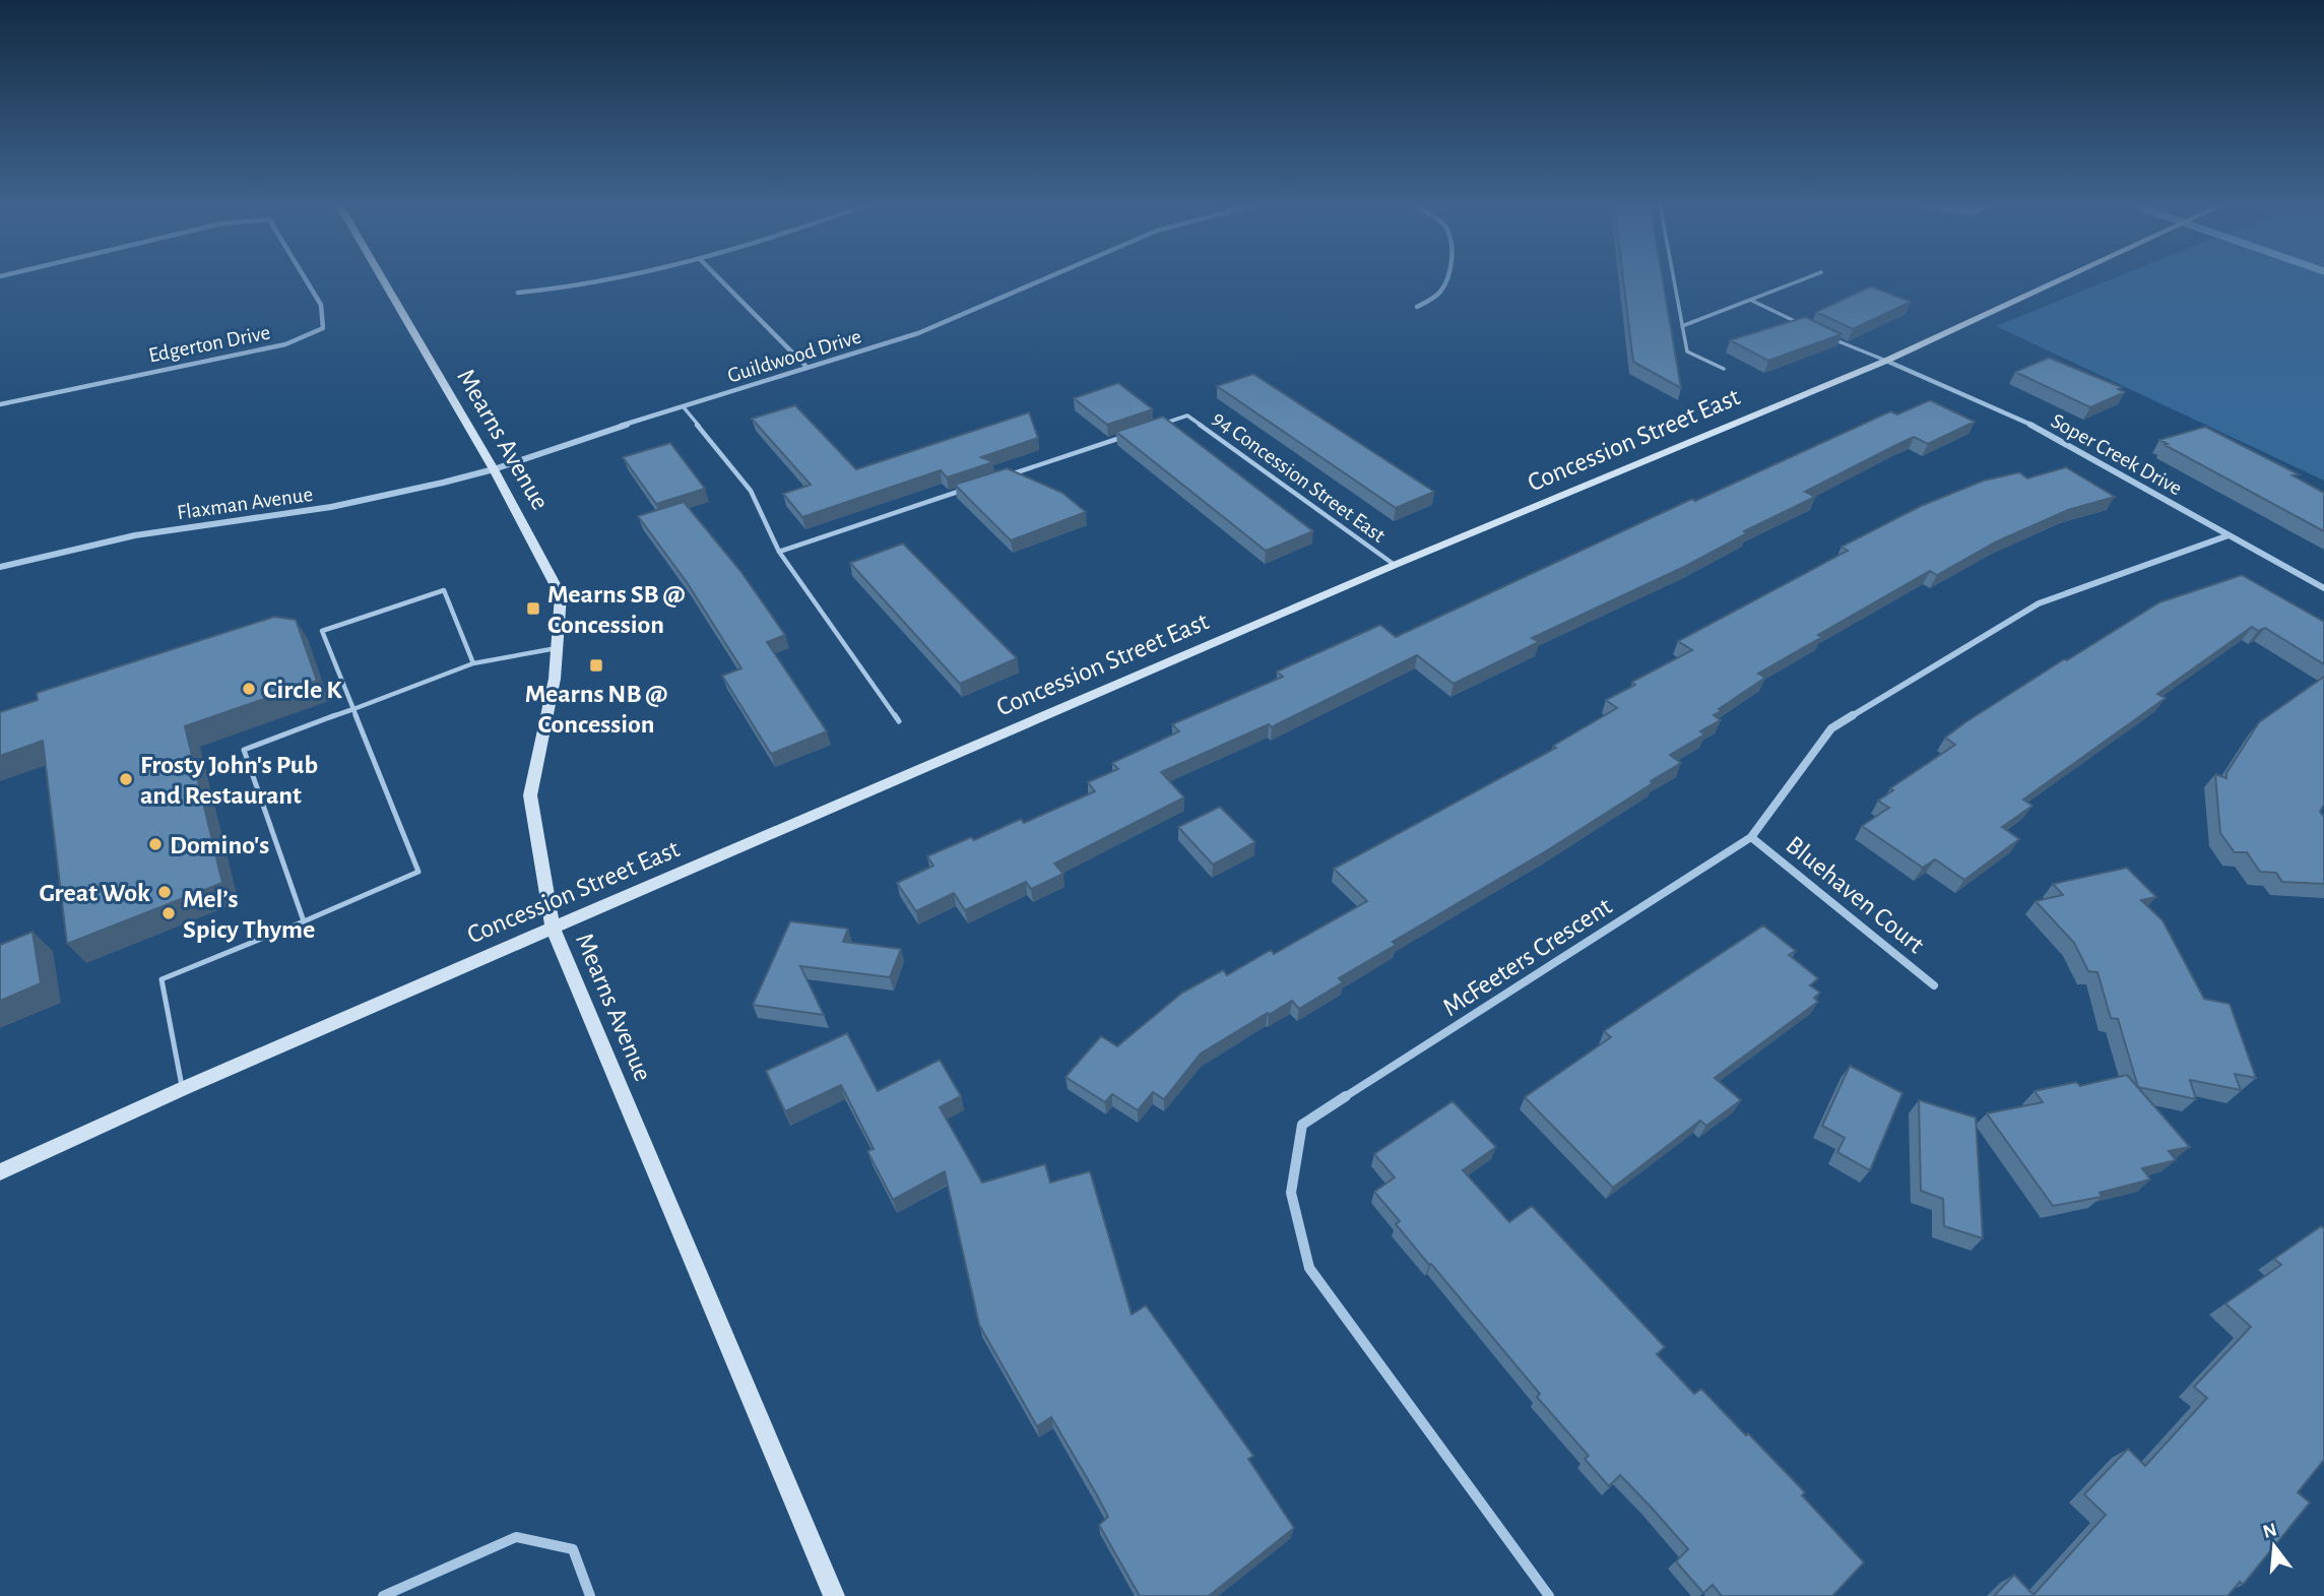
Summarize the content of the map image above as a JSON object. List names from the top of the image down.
{
  "streets": {
    "street": [
      "Edgerton Drive",
      "Guildwood Drive",
      "Mearns Avenue",
      "Concession Street East",
      "Soper Creek Drive",
      "Flaxman Avenue",
      "Bluehaven Court",
      "McFeeters Crescent"
    ],
    "lane": ["94 Concession Street East"]
  },
  "crossings": [
    ["Guildwood Drive", "Mearns Avenue"],
    ["Guildwood Drive", "Flaxman Avenue"],
    ["Mearns Avenue", "Concession Street East"],
    ["Mearns Avenue", "Flaxman Avenue"],
    ["Concession Street East", "Soper Creek Drive"],
    ["Concession Street East", "94 Concession Street East"],
    ["Soper Creek Drive", "McFeeters Crescent"],
    ["Bluehaven Court", "McFeeters Crescent"]
  ],
  "places": {
    "transit": ["Mearns SB @ Concession", "Mearns NB @ Concession"],
    "other": [
      "Circle K",
      "Frosty John's Pub and Restaurant",
      "Domino's",
      "Great Wok",
      "Mel’s Spicy Thyme"
    ]
  },
  "north": "top"
}
